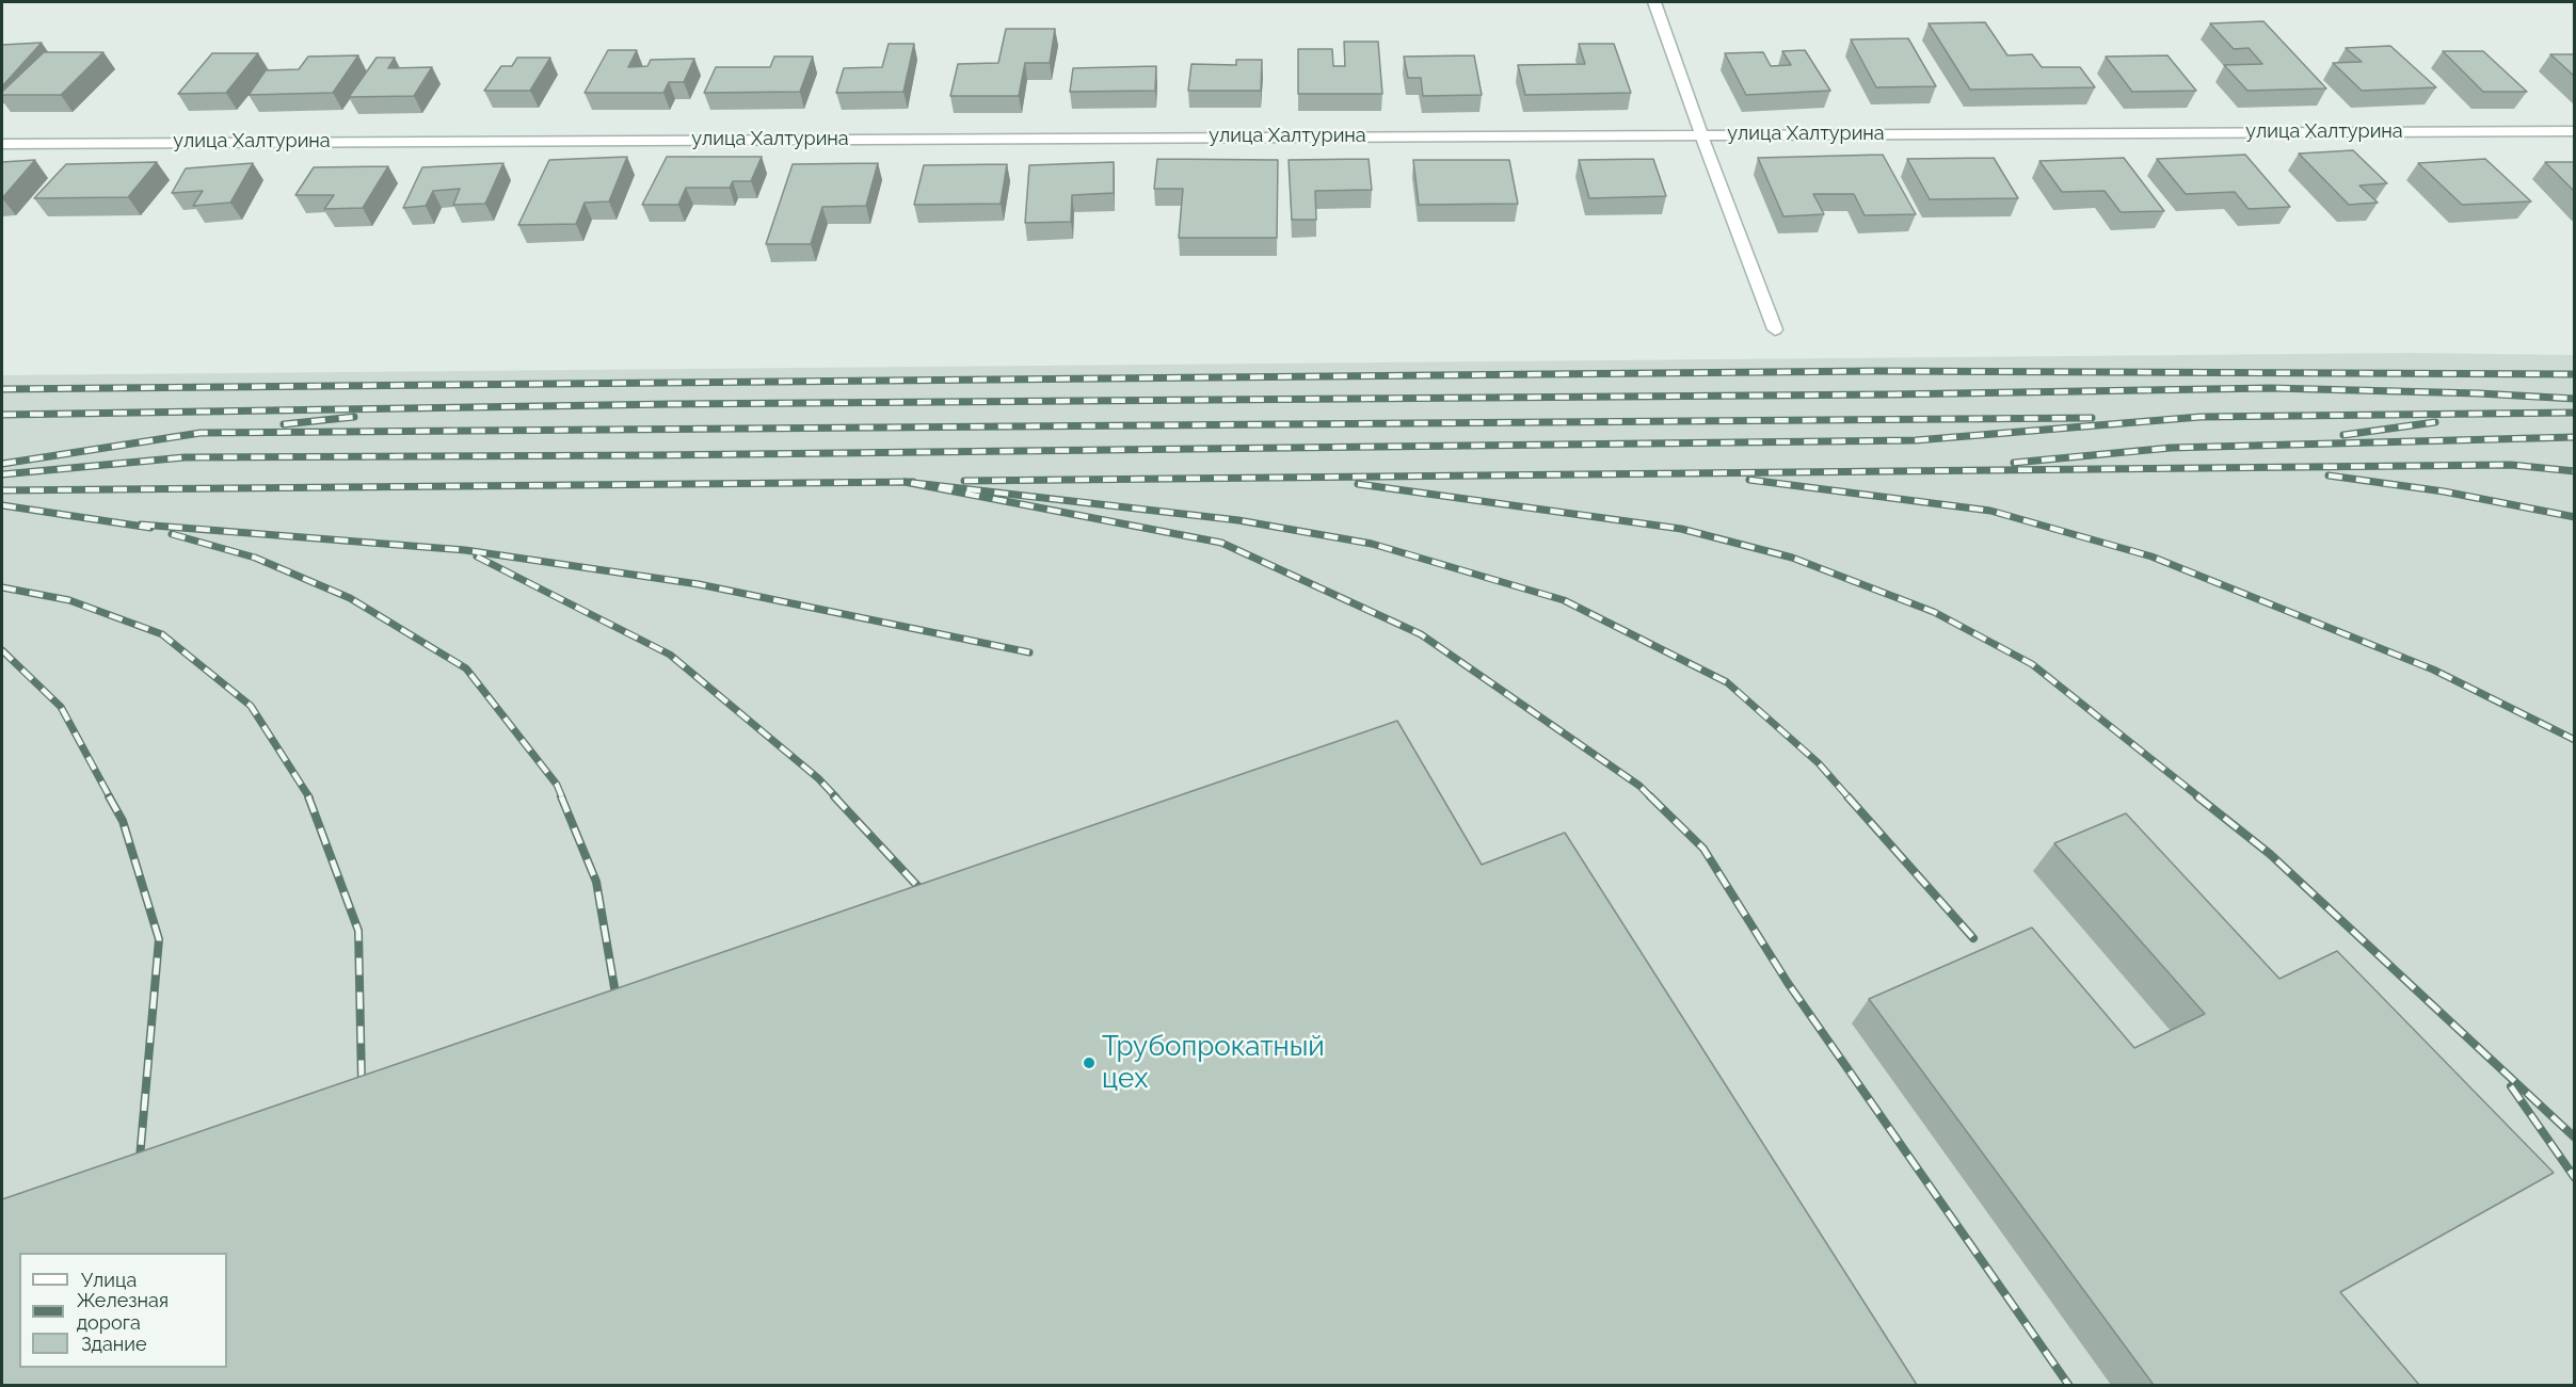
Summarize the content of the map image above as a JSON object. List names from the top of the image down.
{
  "streets": {
    "street": ["улица Халтурина"]
  },
  "places": ["Трубопрокатный цех"],
  "legend": ["Улица", "Железная дорога", "Здание"]
}
